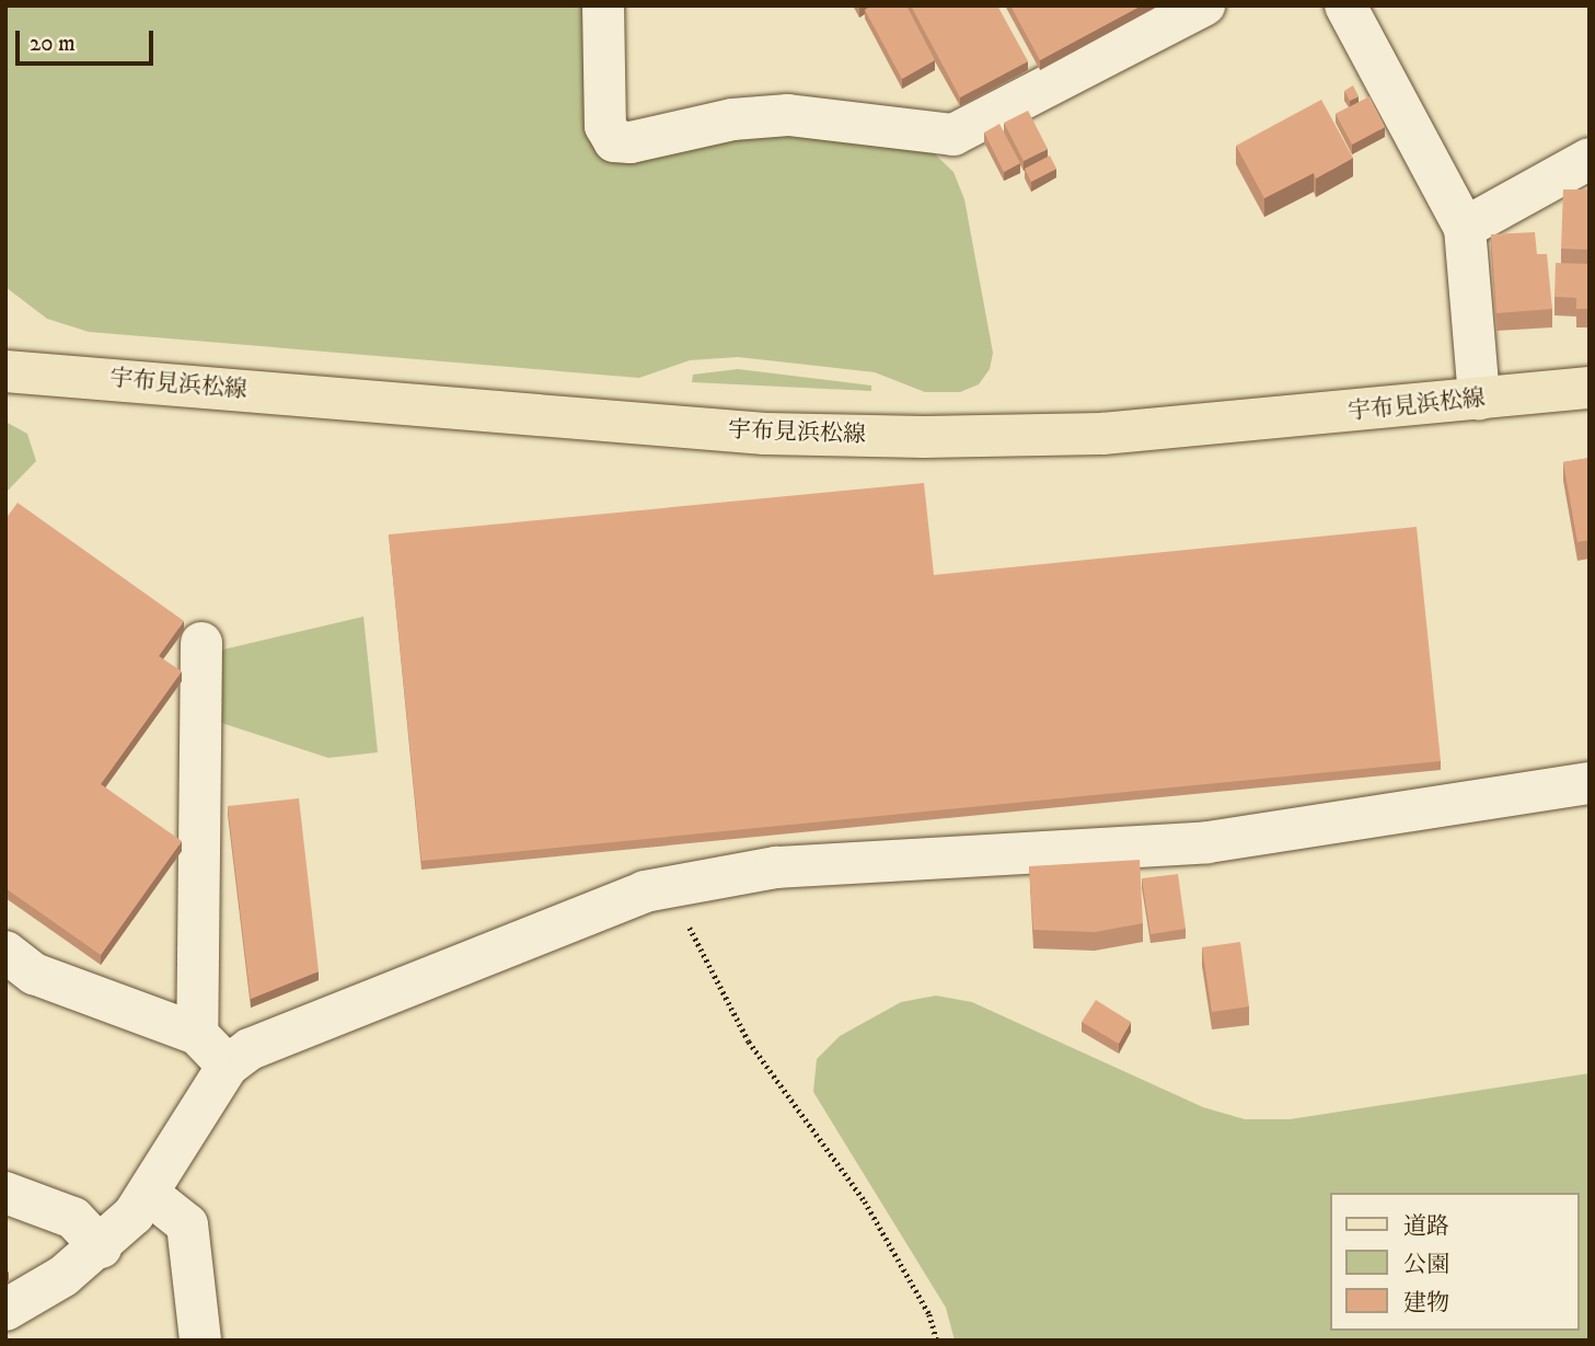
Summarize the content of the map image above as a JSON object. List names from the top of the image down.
{
  "streets": {
    "main road": ["宇布見浜松線"]
  },
  "legend": ["道路", "公園", "建物"],
  "scale_bar": "20 m"
}
